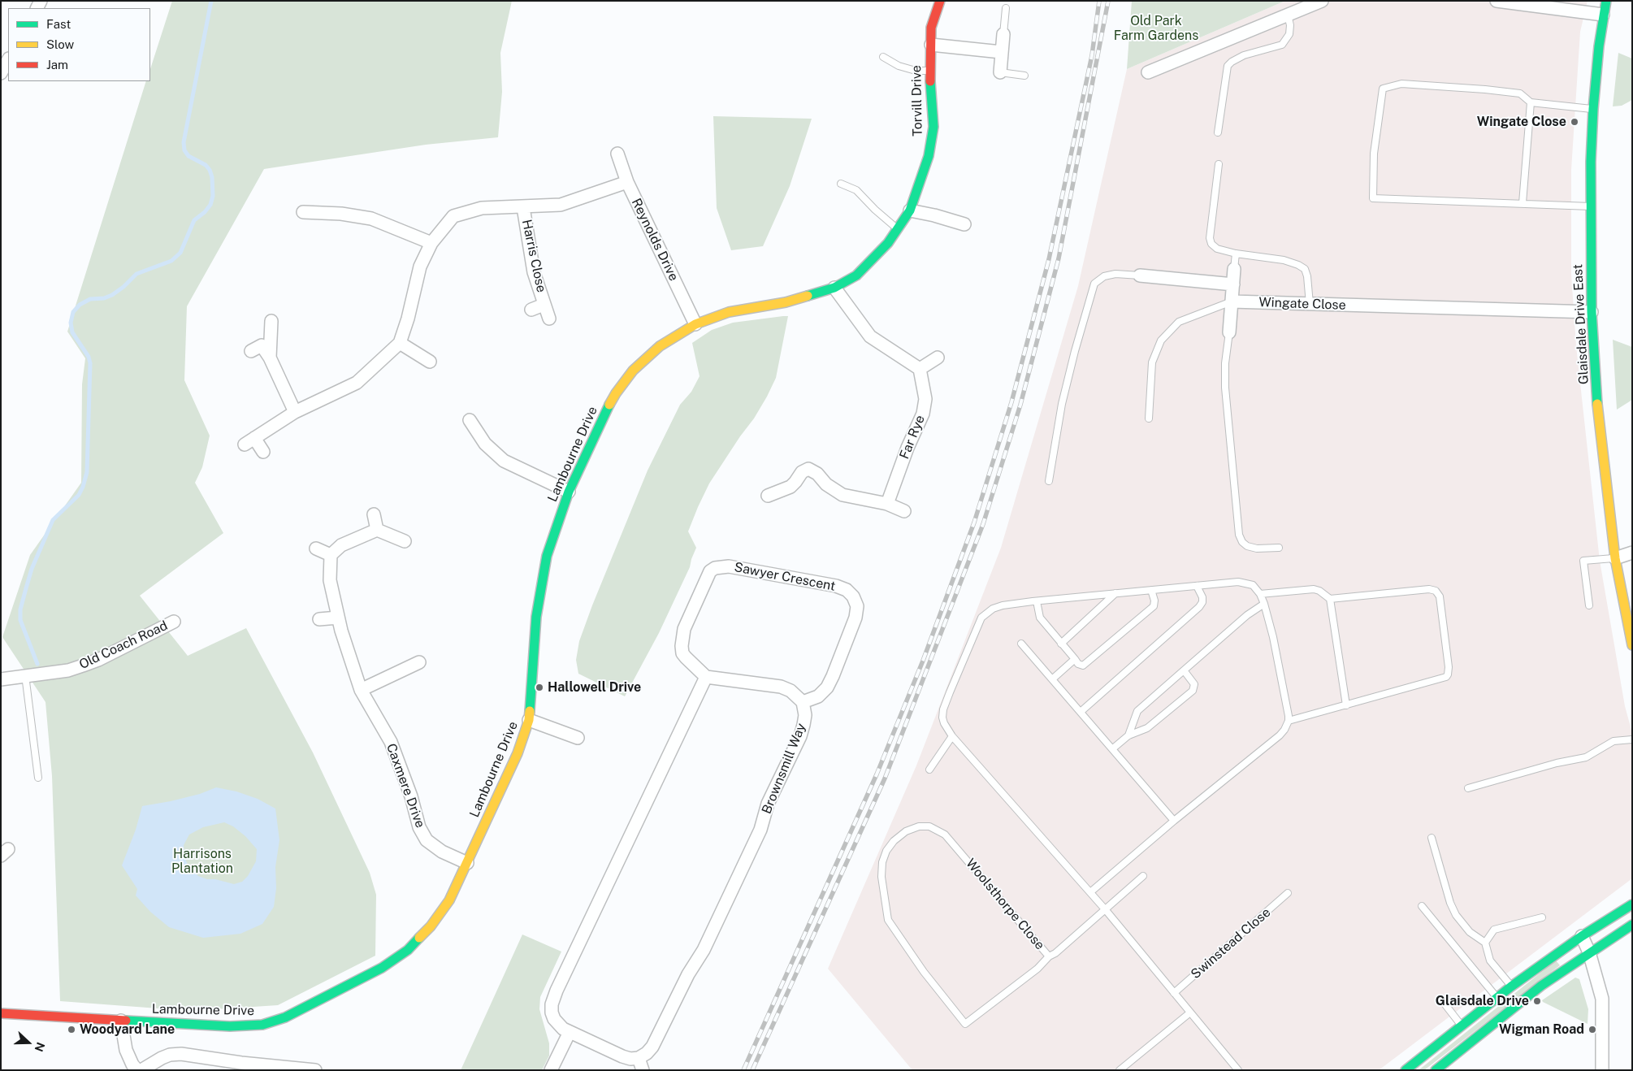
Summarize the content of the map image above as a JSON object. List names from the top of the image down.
{
  "streets": {
    "street": [
      "Torvill Drive",
      "Reynolds Drive",
      "Harris Close",
      "Wingate Close",
      "Glaisdale Drive East",
      "Far Rye",
      "Lambourne Drive",
      "Sawyer Crescent",
      "Old Coach Road",
      "Brownsmill Way",
      "Caxmere Drive"
    ],
    "lane": ["Woolsthorpe Close", "Swinstead Close"]
  },
  "crossings": [
    ["Torvill Drive", "Lambourne Drive"],
    ["Reynolds Drive", "Lambourne Drive"],
    ["Wingate Close", "Glaisdale Drive East"],
    ["Lambourne Drive", "Caxmere Drive"],
    ["Sawyer Crescent", "Brownsmill Way"]
  ],
  "parks": ["Old Park Farm Gardens", "Harrisons Plantation"],
  "places": [
    "Wingate Close",
    "Hallowell Drive",
    "Glaisdale Drive",
    "Woodyard Lane",
    "Wigman Road"
  ],
  "legend": ["Fast", "Slow", "Jam"],
  "north": "right"
}
